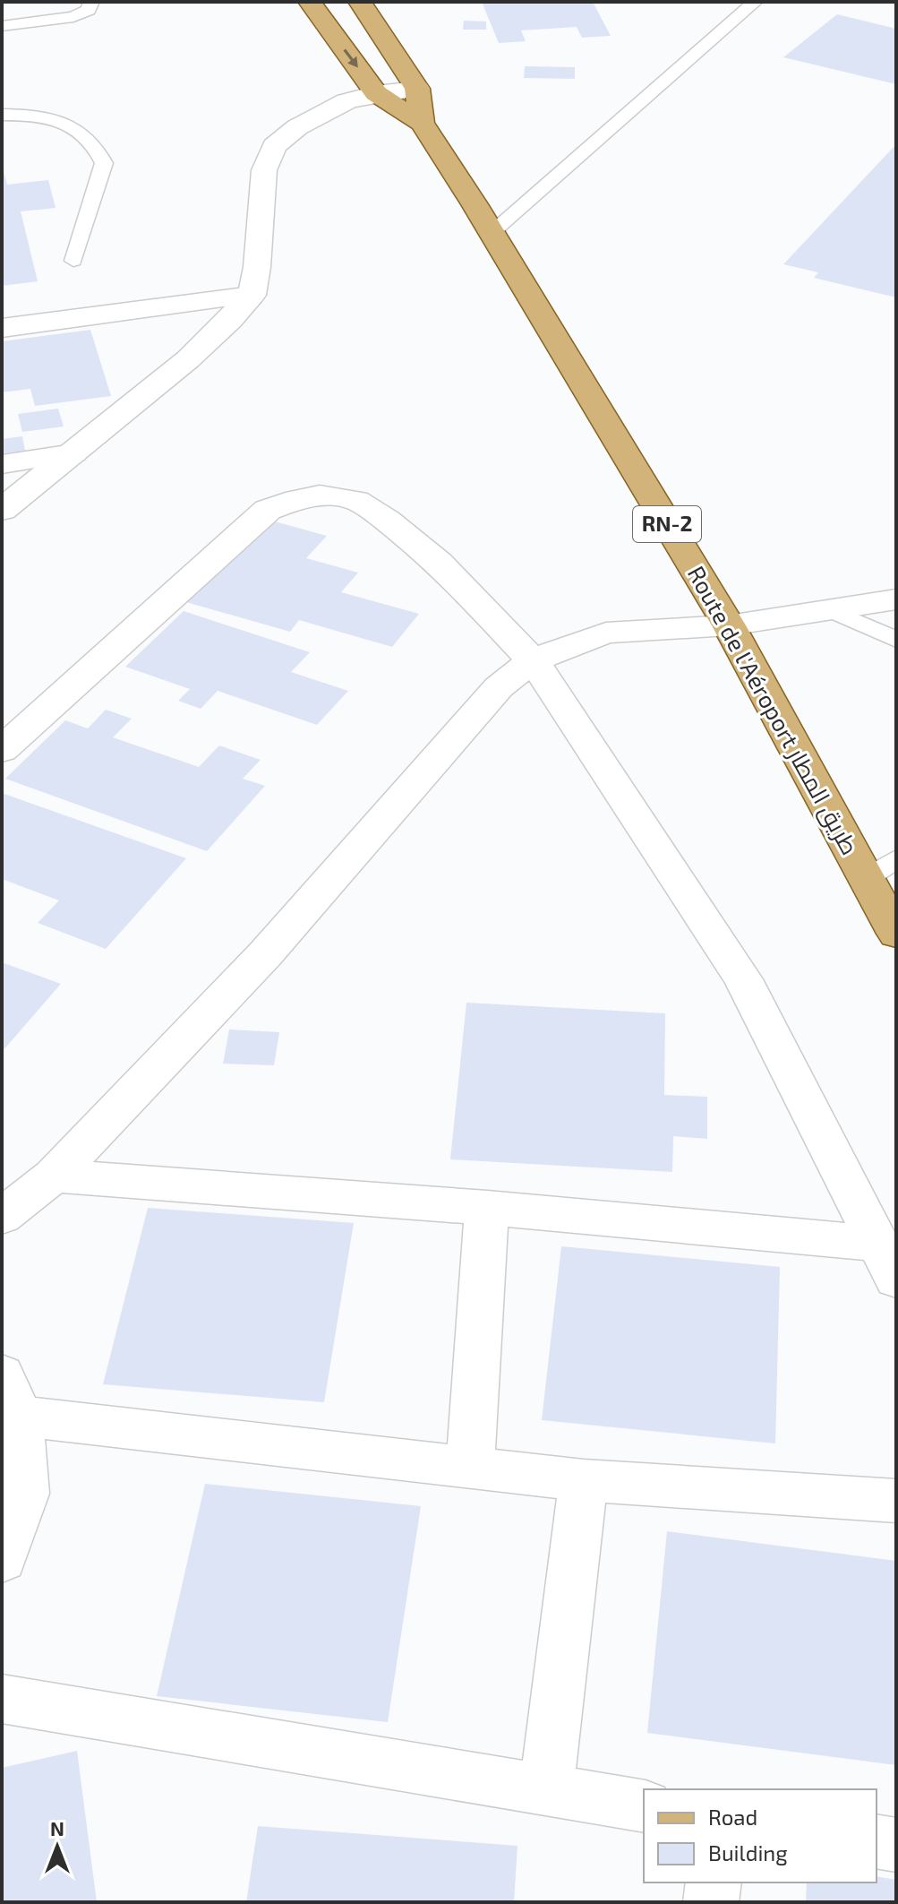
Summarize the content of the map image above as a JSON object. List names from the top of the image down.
{
  "streets": {
    "main road": ["RN-2", "Route de l'Aéroport طريق المطار"]
  },
  "crossings": [
    ["RN-2", "Route de l'Aéroport طريق المطار"]
  ],
  "legend": ["Road", "Building"],
  "north": "top"
}
